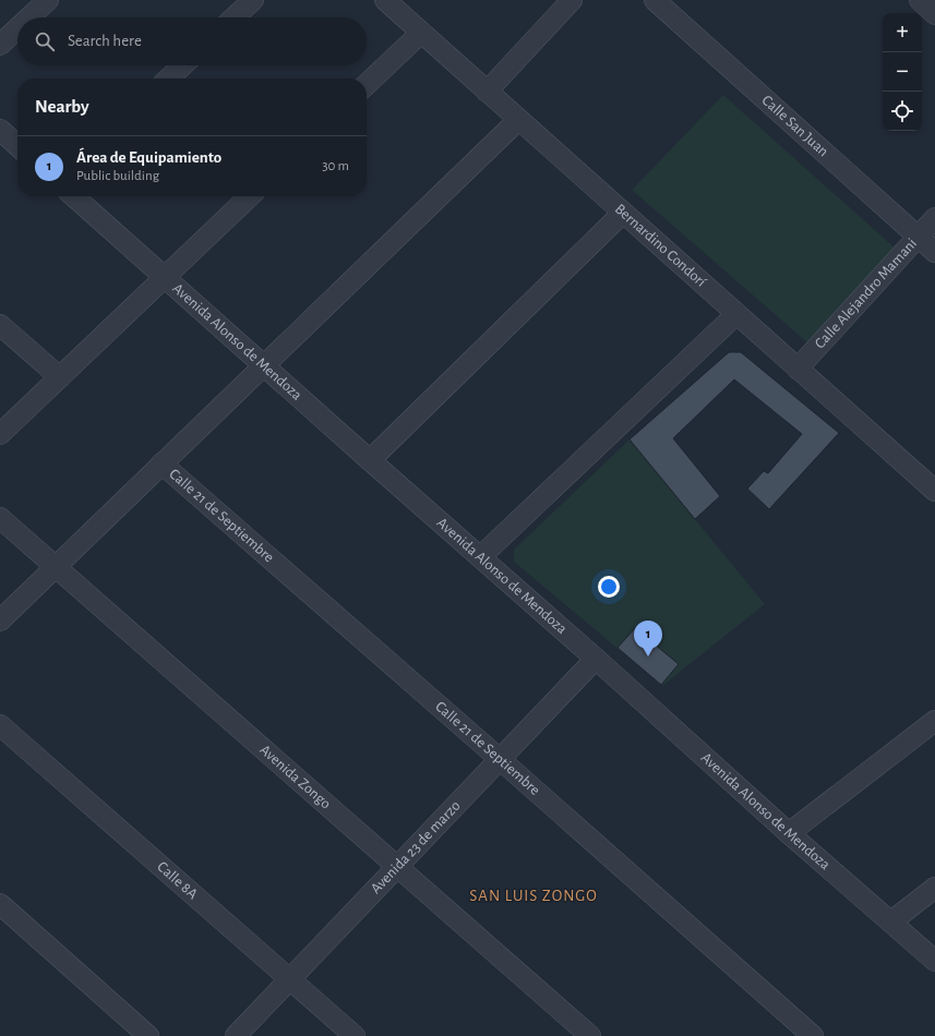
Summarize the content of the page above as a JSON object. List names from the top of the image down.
{
  "streets": {
    "street": [
      "Calle San Juan",
      "Bernardino Condorí",
      "Calle Alejandro Mamani",
      "Avenida Alonso de Mendoza",
      "Calle 21 de Septiembre",
      "Avenida Zongo",
      "Avenida 23 de marzo",
      "Calle 8A"
    ]
  },
  "crossings": [
    ["Calle San Juan", "Calle Alejandro Mamani"],
    ["Bernardino Condorí", "Calle Alejandro Mamani"],
    ["Avenida Alonso de Mendoza", "Avenida 23 de marzo"],
    ["Calle 21 de Septiembre", "Avenida 23 de marzo"],
    ["Avenida Zongo", "Avenida 23 de marzo"],
    ["Avenida 23 de marzo", "Calle 8A"]
  ],
  "districts": ["SAN LUIS ZONGO"],
  "page": {
    "map_buttons": ["+", "−"],
    "search": "Search here",
    "heading": "Nearby",
    "list": [
      {
        "mark": "1",
        "name": "Área de Equipamiento",
        "note": "Public building",
        "value": "30 m"
      }
    ],
    "pins": "1"
  }
}
